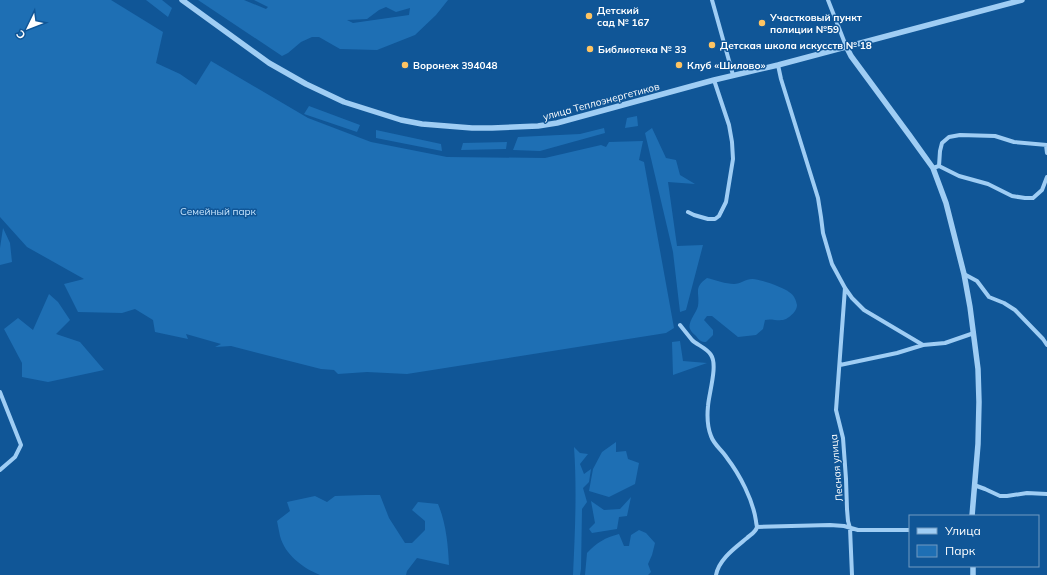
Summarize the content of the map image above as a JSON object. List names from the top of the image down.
{
  "streets": {
    "street": ["улица Теплоэнергетиков", "Лесная улица"]
  },
  "parks": ["Семейный парк"],
  "places": [
    "Детский сад № 167",
    "Участковый пункт полиции №59",
    "Детская школа искусств № 18",
    "Библиотека № 33",
    "Воронеж 394048",
    "Клуб «Шилово»"
  ],
  "legend": ["Улица", "Парк"],
  "north": "bottom left"
}
